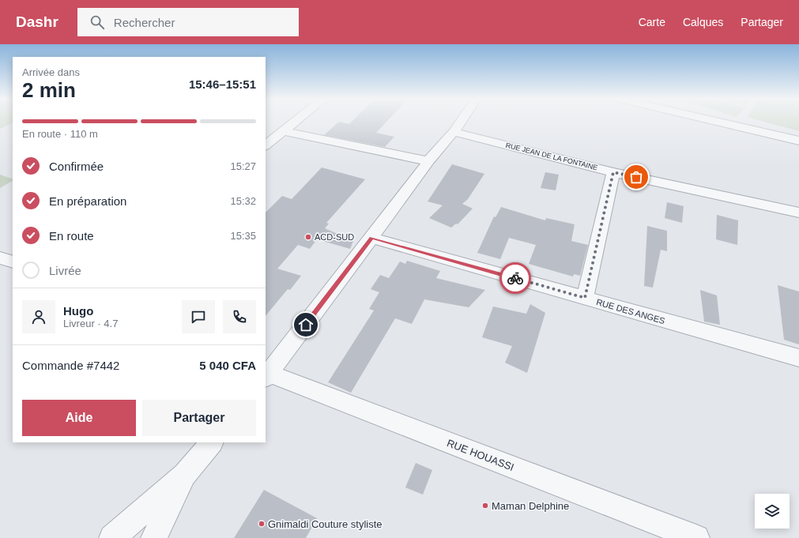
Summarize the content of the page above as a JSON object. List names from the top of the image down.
{
  "streets": {
    "street": ["RUE JEAN DE LA FONTAINE", "RUE DES ANGES", "RUE HOUASSI"]
  },
  "places": ["ACD-SUD", "Maman Delphine", "Gnimaldi Couture styliste"],
  "page": {
    "header": "Dashr",
    "search": "Rechercher",
    "nav": ["Carte", "Calques", "Partager"],
    "heading": ["2 min", "Arrivée dans", "15:46–15:51"],
    "panel": [
      "Hugo",
      "Livreur · 4.7",
      "Commande #7442",
      "5 040 CFA"
    ],
    "bar": "En route · 110 m",
    "list": [
      ["Confirmée", "15:27"],
      ["En préparation", "15:32"],
      ["En route", "15:35"],
      "Livrée"
    ],
    "buttons": ["Aide", "Partager"]
  }
}
